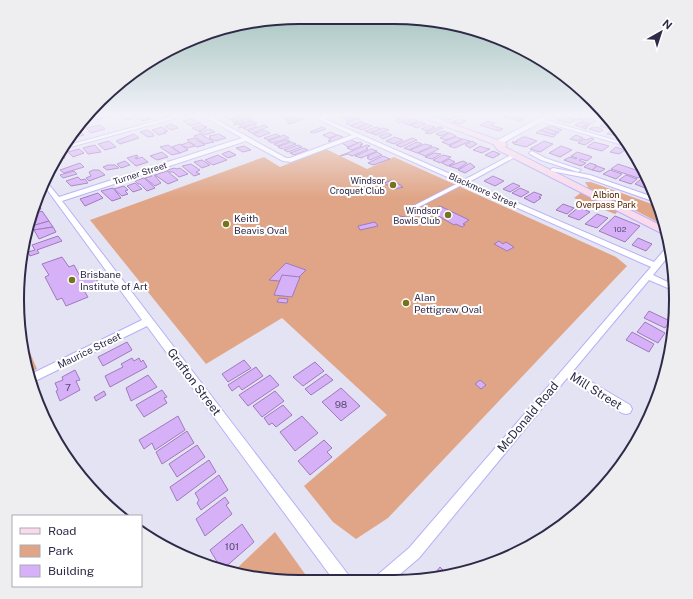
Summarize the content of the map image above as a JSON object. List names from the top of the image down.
{
  "streets": {
    "street": [
      "Turner Street",
      "Blackmore Street",
      "Maurice Street",
      "Grafton Street",
      "Mill Street",
      "McDonald Road"
    ]
  },
  "crossings": [
    ["Turner Street", "Grafton Street"],
    ["Blackmore Street", "McDonald Road"],
    ["Maurice Street", "Grafton Street"],
    ["Mill Street", "McDonald Road"]
  ],
  "parks": ["Albion Overpass Park"],
  "places": [
    "Windsor Croquet Club",
    "Windsor Bowls Club",
    "Keith Beavis Oval",
    "Brisbane Institute of Art",
    "Alan Pettigrew Oval"
  ],
  "house_numbers": [
    "102",
    "7",
    "98",
    "101"
  ],
  "legend": ["Road", "Park", "Building"],
  "north": "top right"
}
